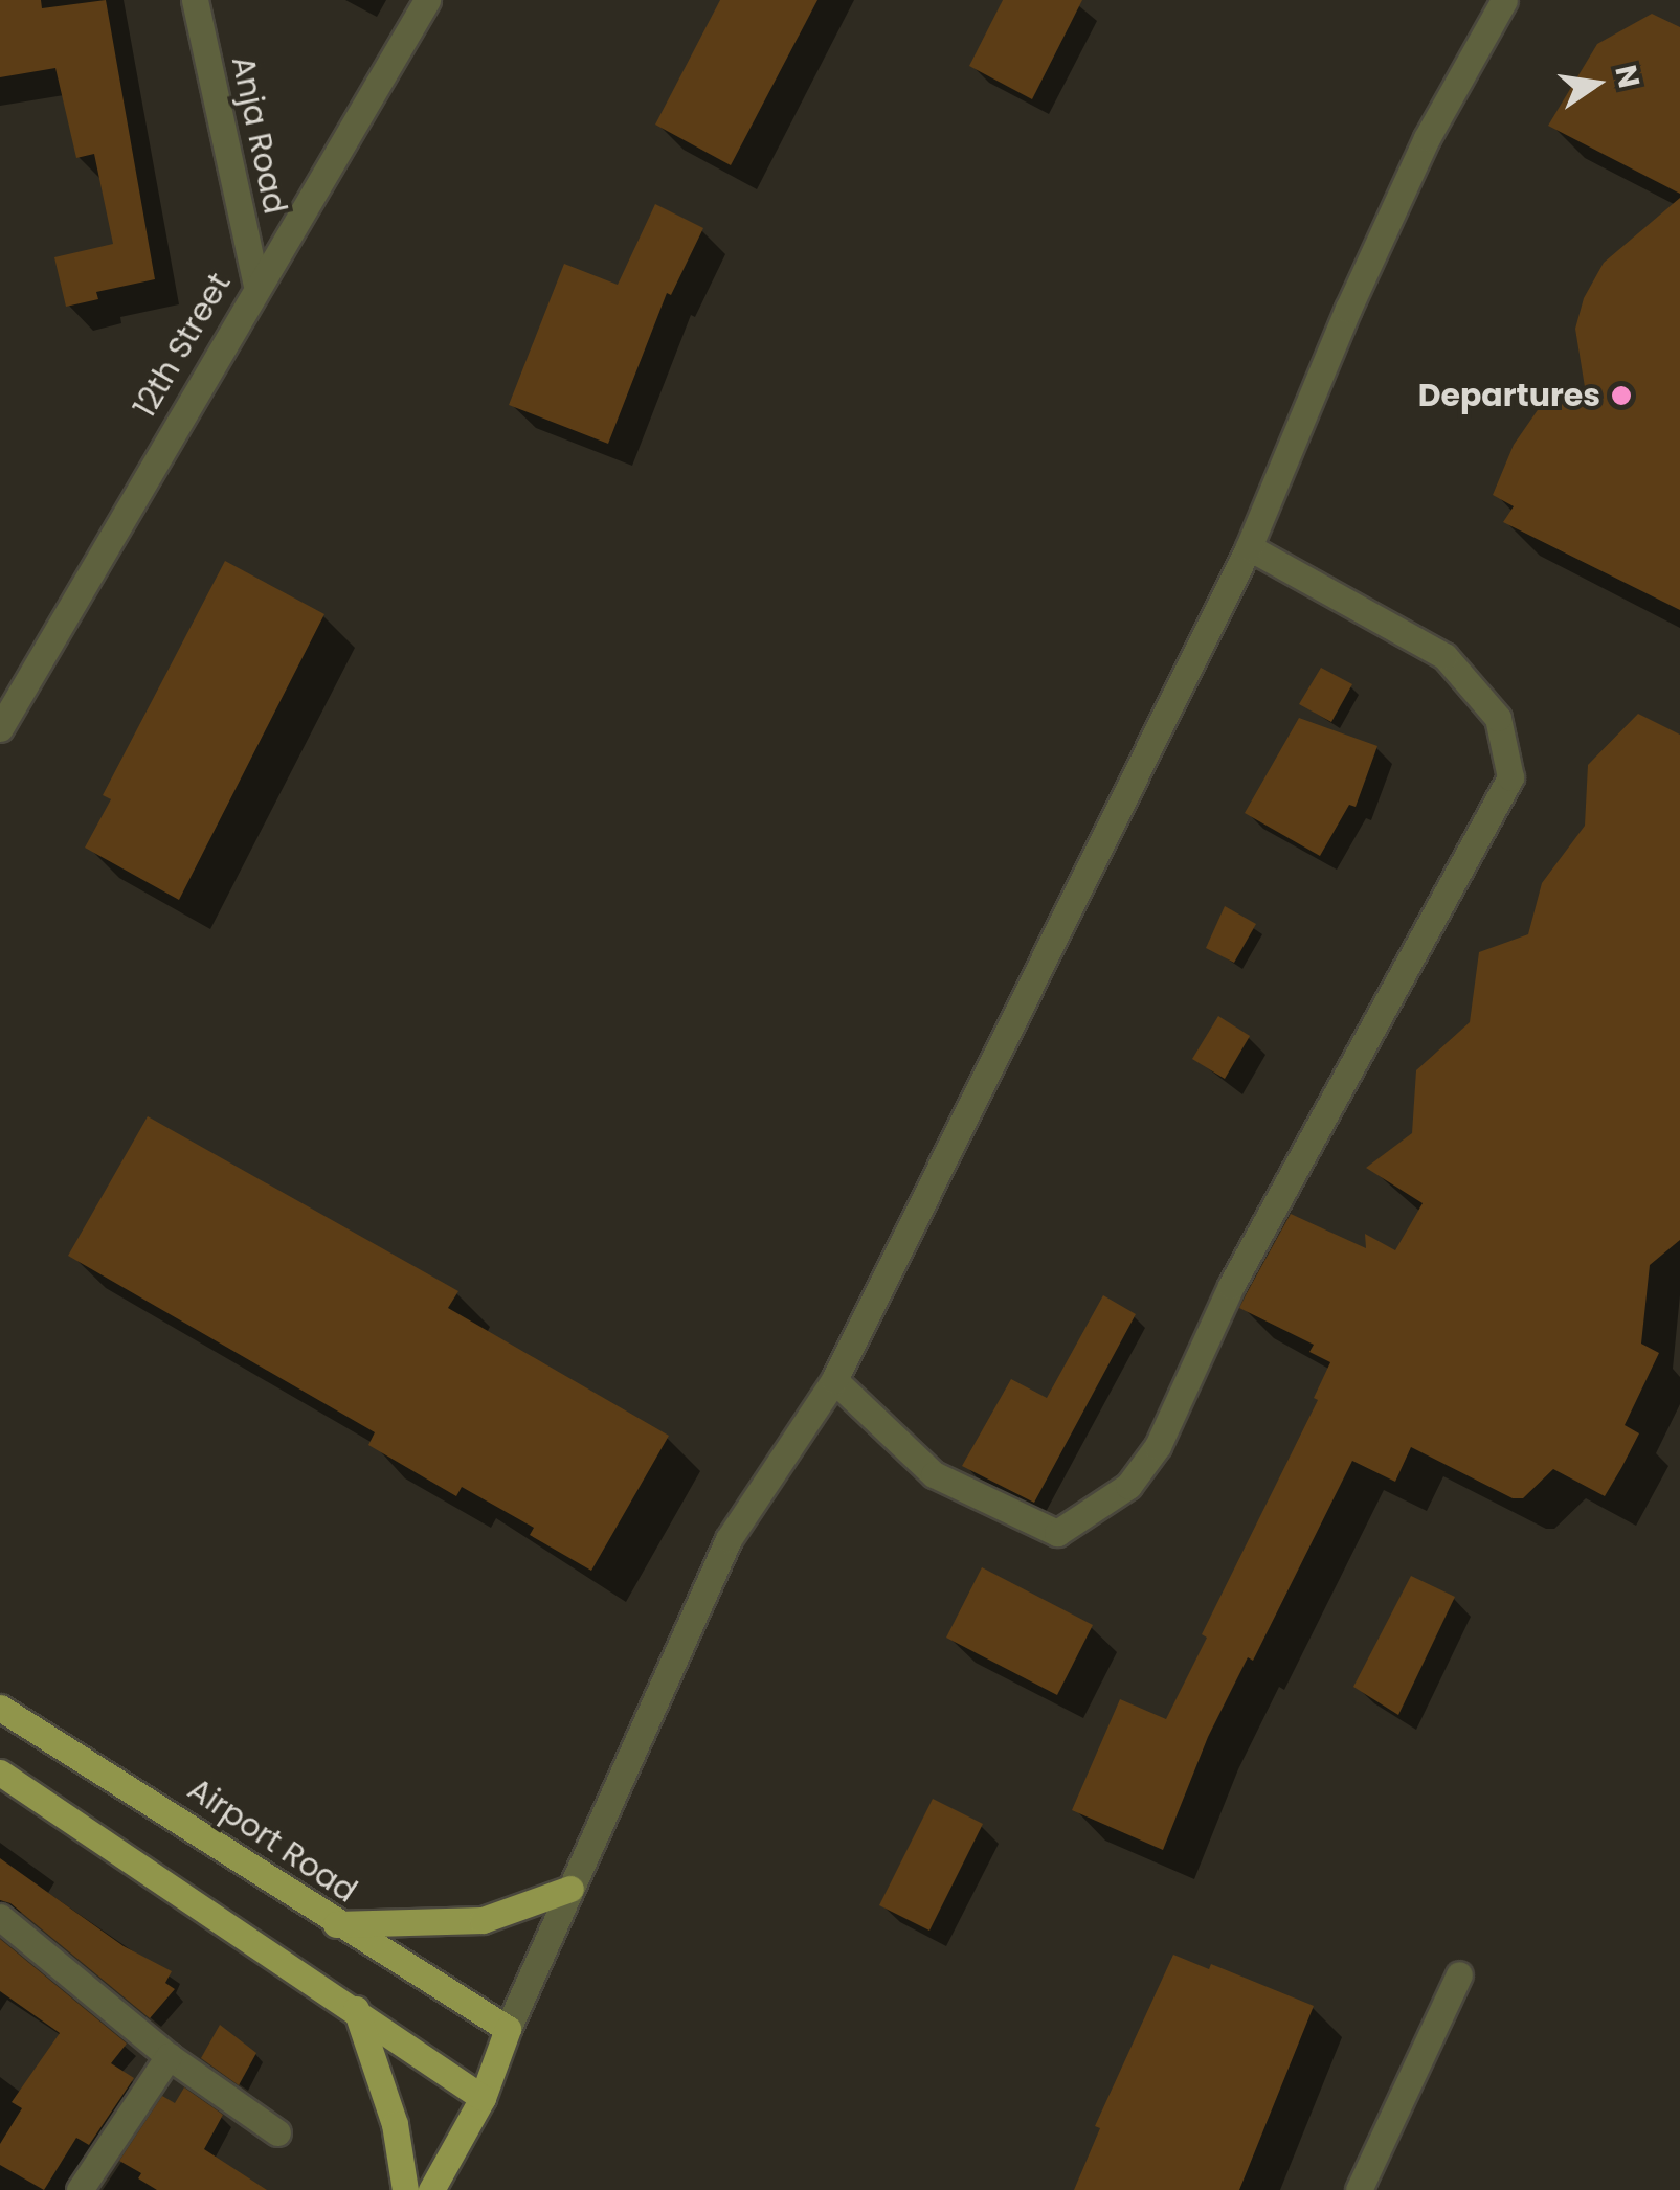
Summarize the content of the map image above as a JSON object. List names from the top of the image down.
{
  "streets": {
    "main road": ["Airport Road"],
    "street": ["Anja Road", "12th Street"]
  },
  "crossings": [
    ["Anja Road", "12th Street"]
  ],
  "places": ["Departures"],
  "north": "right"
}
